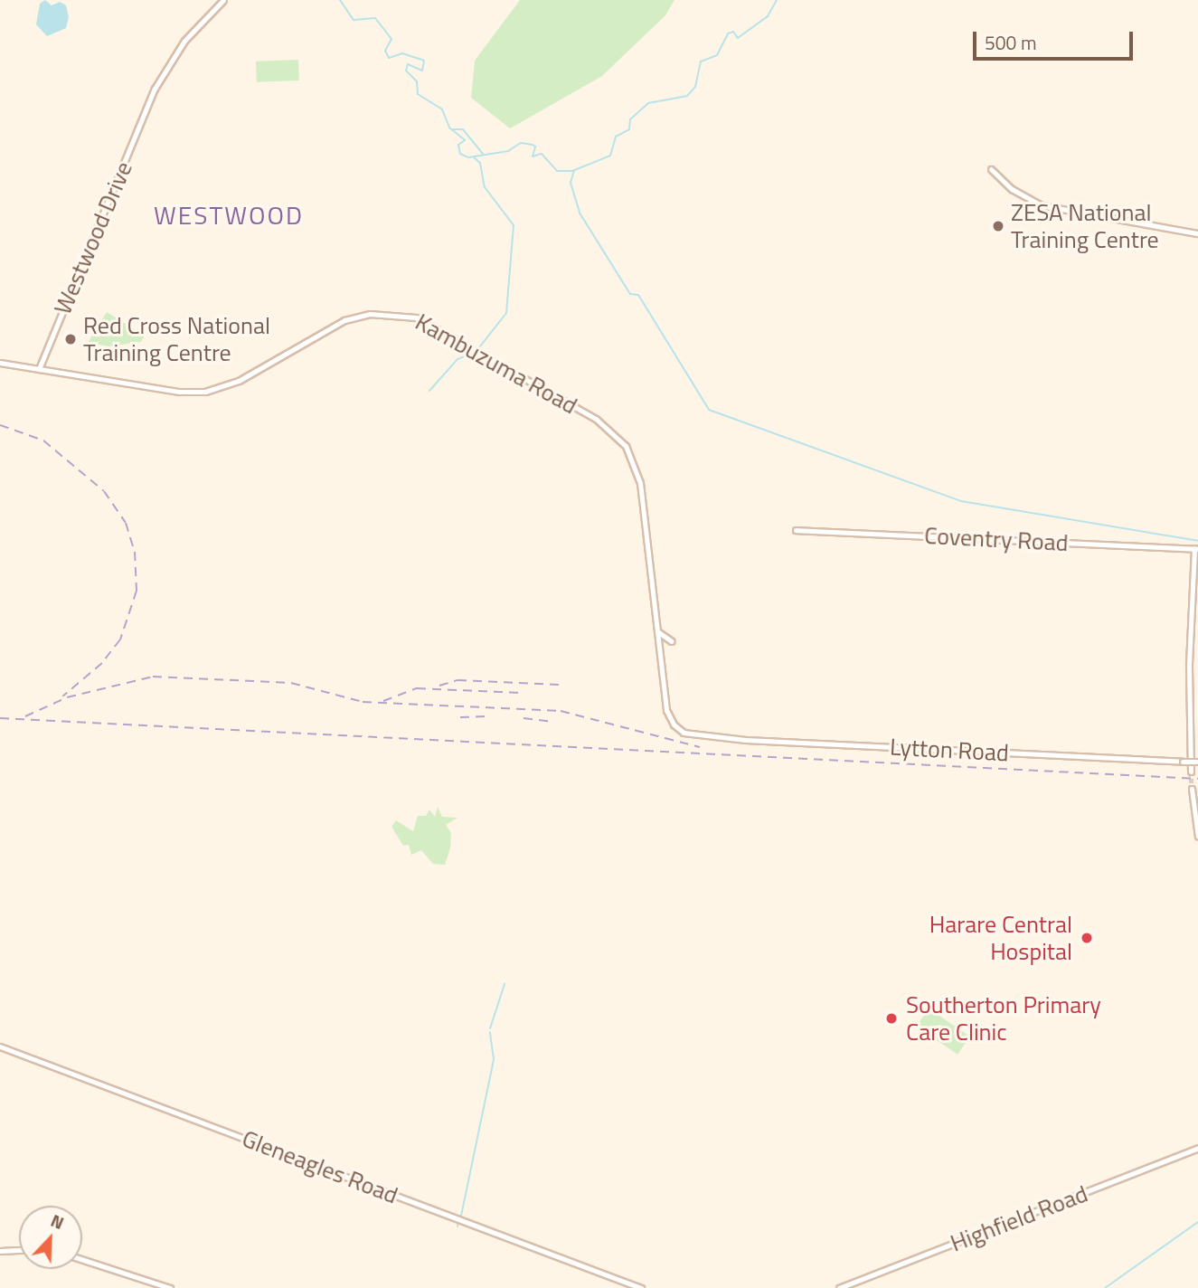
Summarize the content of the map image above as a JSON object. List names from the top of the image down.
{
  "streets": {
    "street": [
      "Westwood Drive",
      "Kambuzuma Road",
      "Coventry Road",
      "Lytton Road",
      "Gleneagles Road",
      "Highfield Road"
    ]
  },
  "crossings": [
    ["Westwood Drive", "Kambuzuma Road"],
    ["Kambuzuma Road", "Lytton Road"]
  ],
  "districts": ["WESTWOOD"],
  "places": [
    "ZESA National Training Centre",
    "Red Cross National Training Centre",
    "Harare Central Hospital",
    "Southerton Primary Care Clinic"
  ],
  "scale_bar": "500 m",
  "north": "top right"
}
